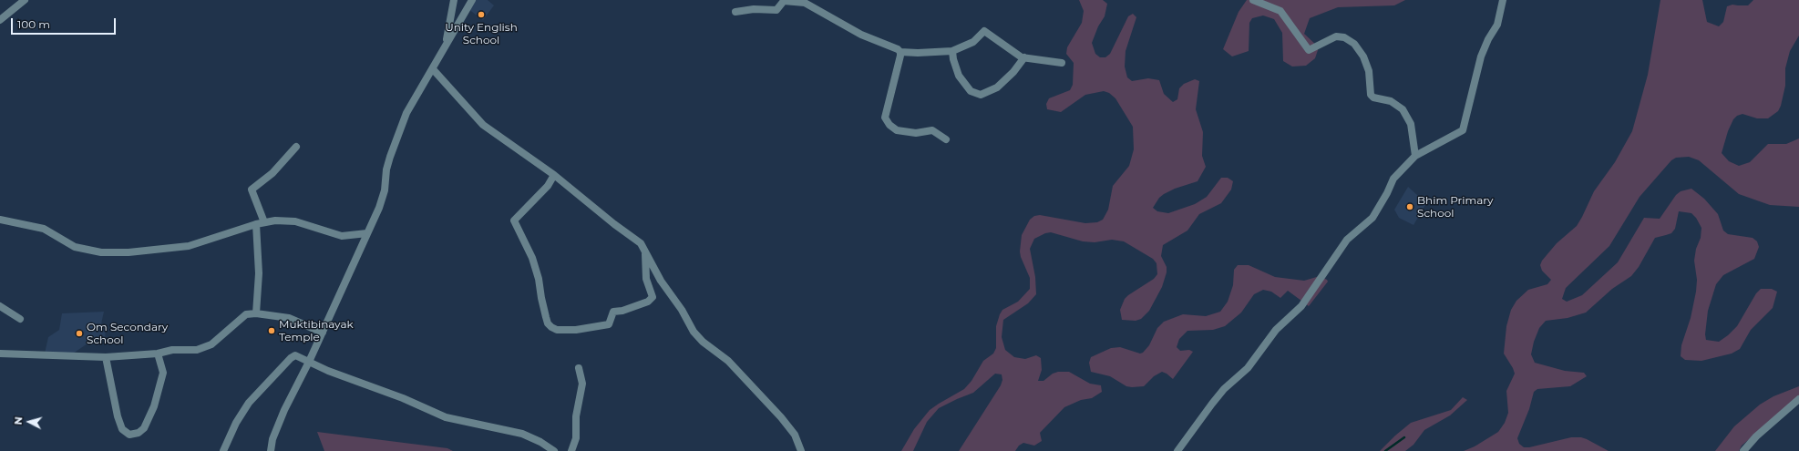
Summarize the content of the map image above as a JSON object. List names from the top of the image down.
{
  "places": [
    "Unity English School",
    "Bhim Primary School",
    "Muktibinayak Temple",
    "Om Secondary School"
  ],
  "scale_bar": "100 m",
  "north": "left"
}
